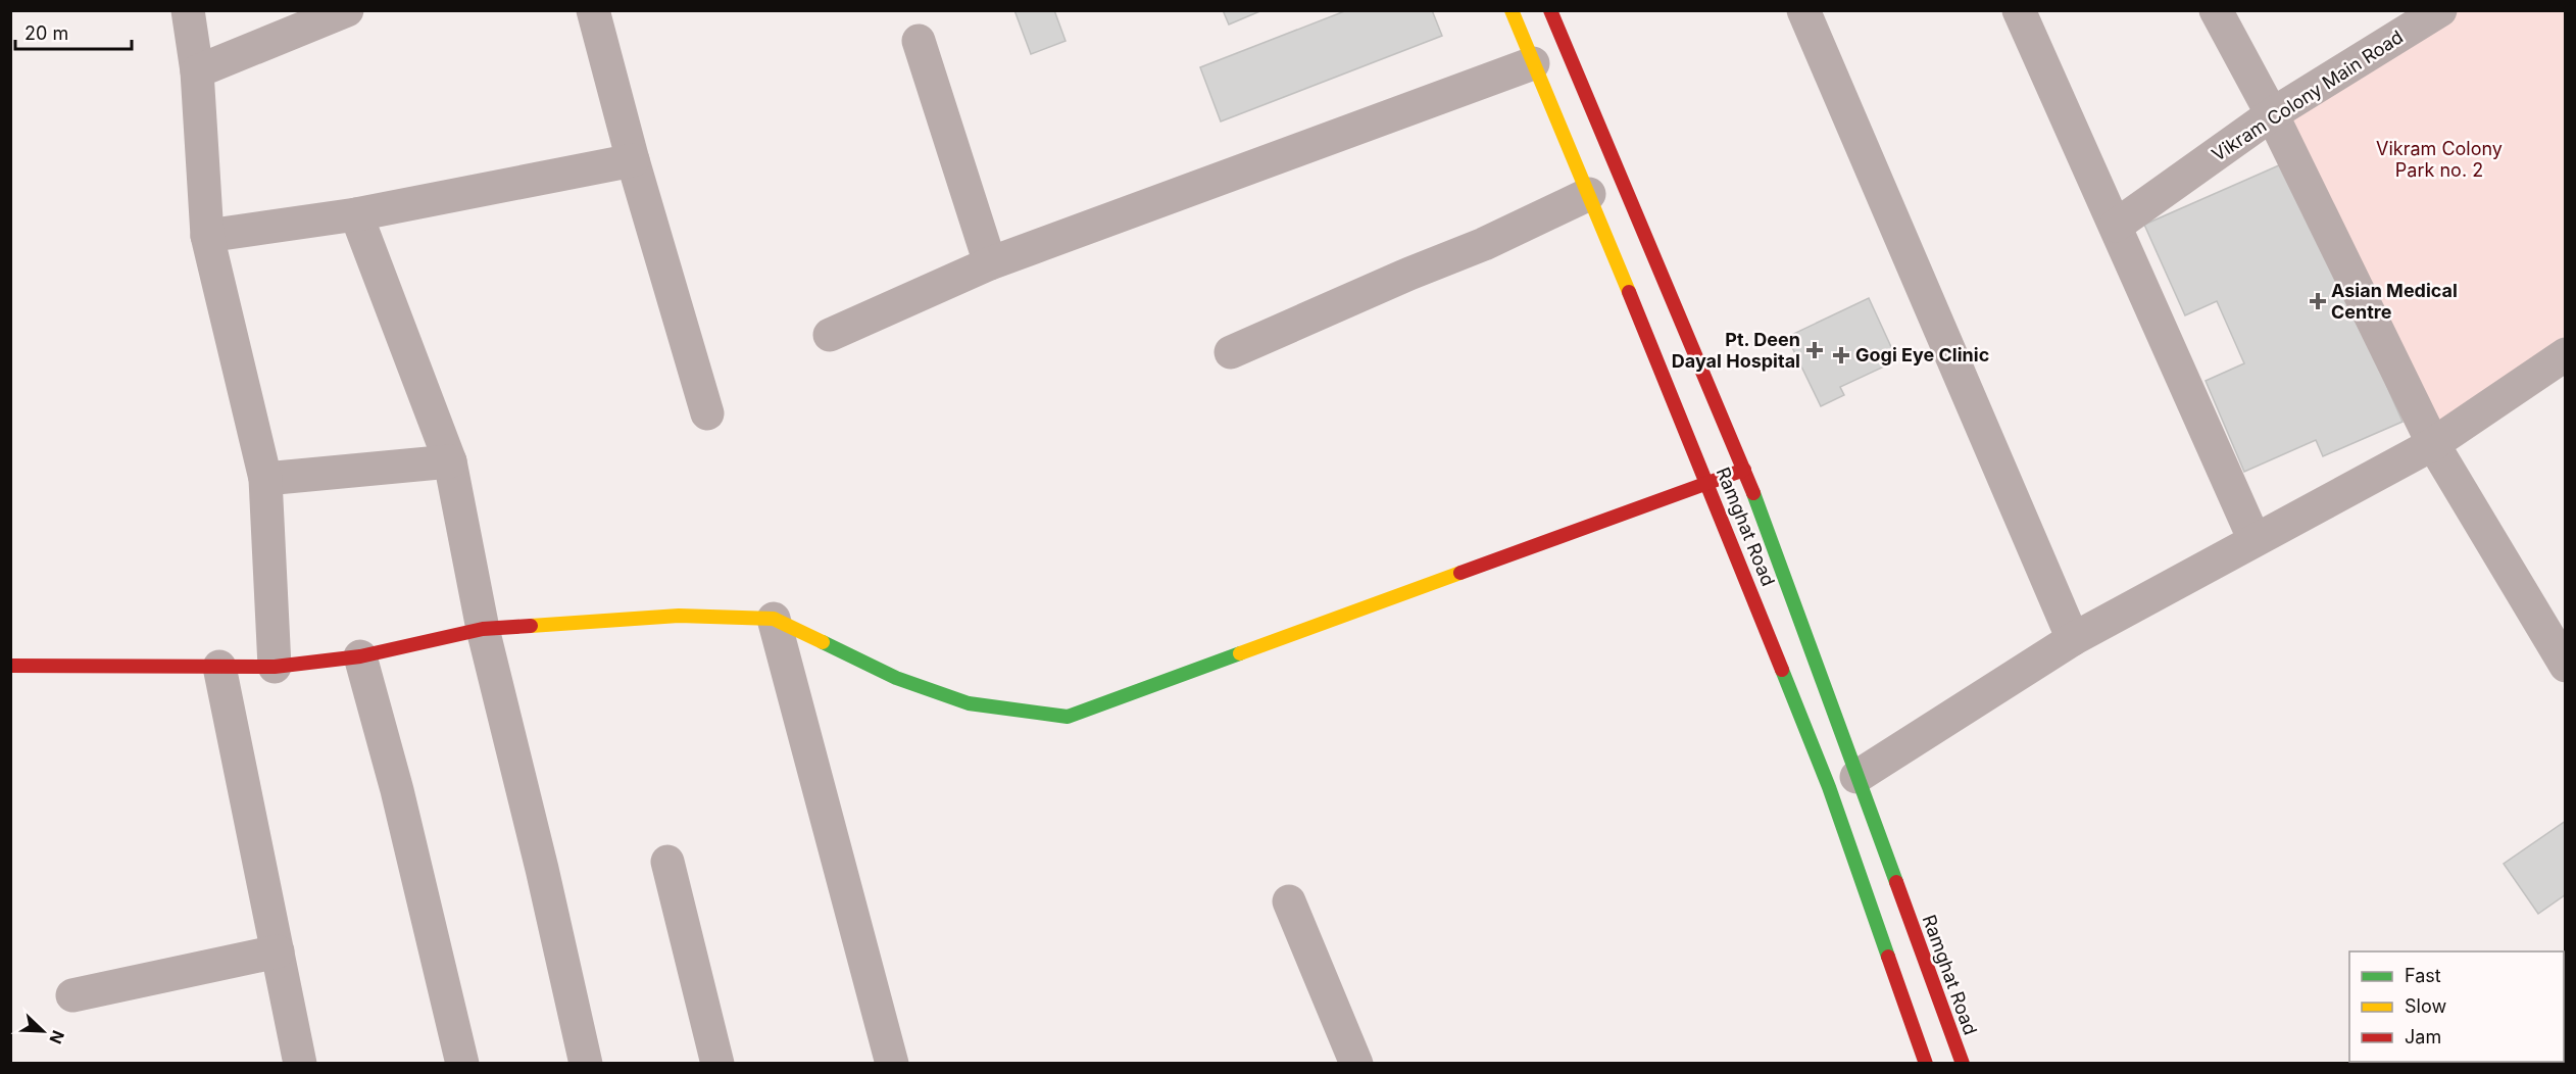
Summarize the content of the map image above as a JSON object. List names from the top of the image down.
{
  "streets": {
    "main road": ["Ramghat Road"],
    "street": ["Vikram Colony Main Road"]
  },
  "parks": ["Vikram Colony Park no. 2"],
  "places": {
    "health": ["Asian Medical Centre", "Pt. Deen Dayal Hospital", "Gogi Eye Clinic"]
  },
  "legend": ["Fast", "Slow", "Jam"],
  "scale_bar": "20 m",
  "north": "bottom right"
}
